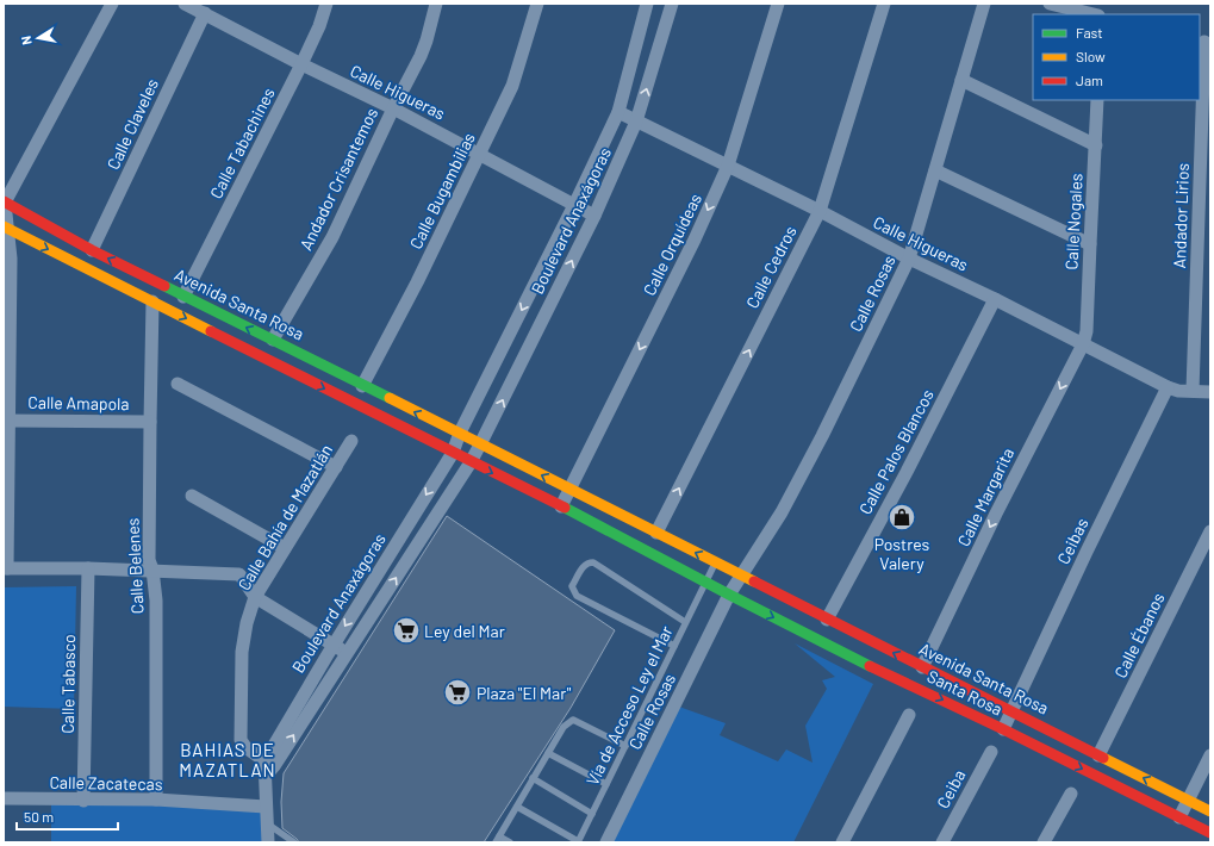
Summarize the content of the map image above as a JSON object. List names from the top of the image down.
{
  "streets": {
    "main road": ["Avenida Santa Rosa", "Santa Rosa"],
    "street": [
      "Calle Higueras",
      "Calle Claveles",
      "Calle Tabachines",
      "Andador Crisantemos",
      "Calle Bugambilias",
      "Andador Lirios",
      "Boulevard Anaxágoras",
      "Calle Nogales",
      "Calle Orquídeas",
      "Calle Cedros",
      "Calle Rosas",
      "Calle Amapola",
      "Calle Palos Blancos",
      "Calle Margarita",
      "Calle Bahía de Mazatlán",
      "Ceibas",
      "Calle Belenes",
      "Calle Ébanos",
      "Calle Tabasco",
      "Calle Zacatecas",
      "Ceiba"
    ],
    "lane": ["Vía de Acceso Ley el Mar"]
  },
  "crossings": [
    ["Calle Higueras", "Calle Claveles"],
    ["Calle Higueras", "Calle Tabachines"],
    ["Calle Higueras", "Andador Crisantemos"],
    ["Calle Higueras", "Calle Bugambilias"],
    ["Calle Higueras", "Andador Lirios"],
    ["Calle Higueras", "Boulevard Anaxágoras"],
    ["Calle Higueras", "Calle Nogales"],
    ["Calle Higueras", "Calle Orquídeas"],
    ["Calle Higueras", "Calle Cedros"],
    ["Calle Higueras", "Calle Rosas"],
    ["Calle Higueras", "Calle Palos Blancos"],
    ["Calle Higueras", "Calle Margarita"],
    ["Calle Higueras", "Ceibas"],
    ["Calle Claveles", "Avenida Santa Rosa"],
    ["Calle Tabachines", "Avenida Santa Rosa"],
    ["Andador Crisantemos", "Avenida Santa Rosa"],
    ["Calle Bugambilias", "Avenida Santa Rosa"],
    ["Boulevard Anaxágoras", "Avenida Santa Rosa"],
    ["Boulevard Anaxágoras", "Calle Bahía de Mazatlán"],
    ["Calle Nogales", "Calle Margarita"],
    ["Calle Orquídeas", "Avenida Santa Rosa"],
    ["Calle Cedros", "Avenida Santa Rosa"],
    ["Calle Rosas", "Avenida Santa Rosa"],
    ["Calle Rosas", "Santa Rosa"],
    ["Avenida Santa Rosa", "Calle Palos Blancos"],
    ["Avenida Santa Rosa", "Calle Margarita"],
    ["Avenida Santa Rosa", "Ceibas"],
    ["Avenida Santa Rosa", "Calle Ébanos"],
    ["Calle Amapola", "Calle Belenes"],
    ["Ceibas", "Santa Rosa"],
    ["Calle Belenes", "Calle Zacatecas"],
    ["Calle Tabasco", "Calle Zacatecas"],
    ["Santa Rosa", "Vía de Acceso Ley el Mar"]
  ],
  "one_way": [
    "Calle Orquídeas",
    "Calle Cedros",
    "Calle Margarita",
    "Santa Rosa"
  ],
  "districts": ["BAHIAS DE MAZATLAN"],
  "places": {
    "shop": ["Postres Valery"],
    "supermarket": ["Ley del Mar", "Plaza \"El Mar\""]
  },
  "legend": ["Fast", "Slow", "Jam"],
  "scale_bar": "50 m",
  "north": "left"
}
